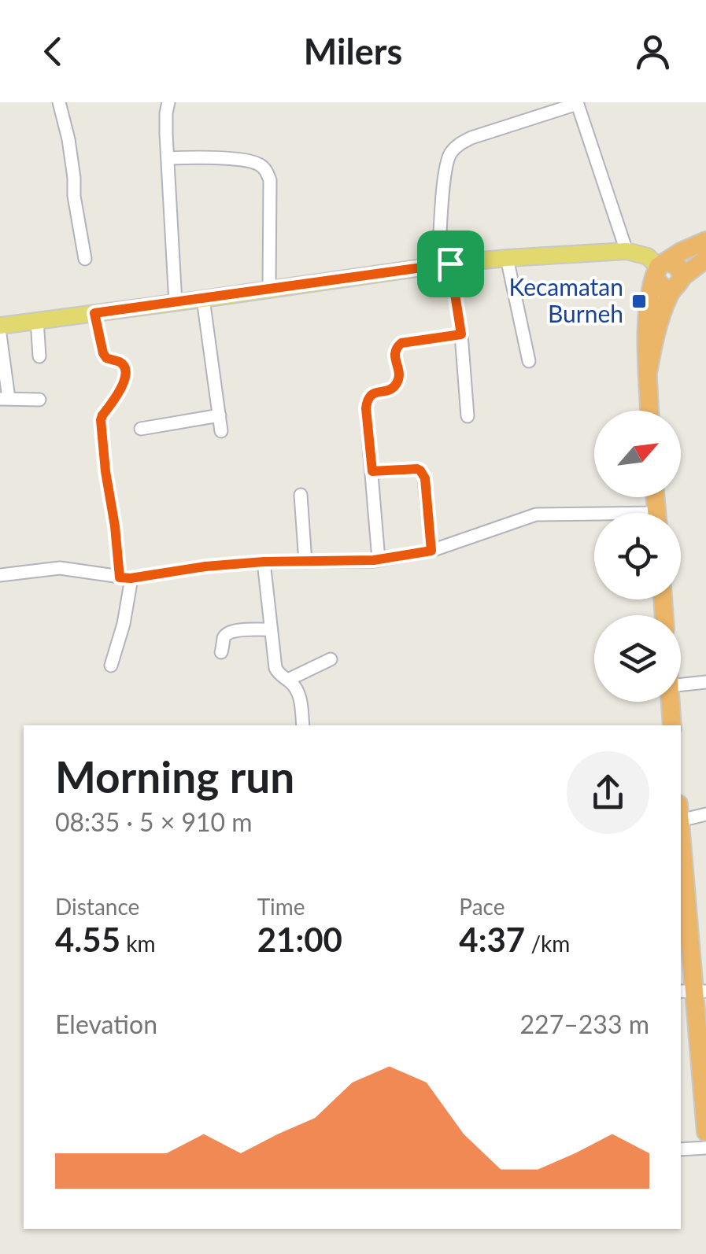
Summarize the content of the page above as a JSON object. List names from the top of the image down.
{
  "places": {
    "transit": ["Kecamatan Burneh"]
  },
  "north": "top right",
  "page": {
    "header": "Milers",
    "heading": ["Morning run", "08:35 · 5 × 910 m"],
    "stats": [
      ["Distance", "4.55 km"],
      ["Time", "21:00"],
      ["Pace", "4:37 /km"]
    ],
    "chart": ["Elevation", "227–233 m"]
  }
}
